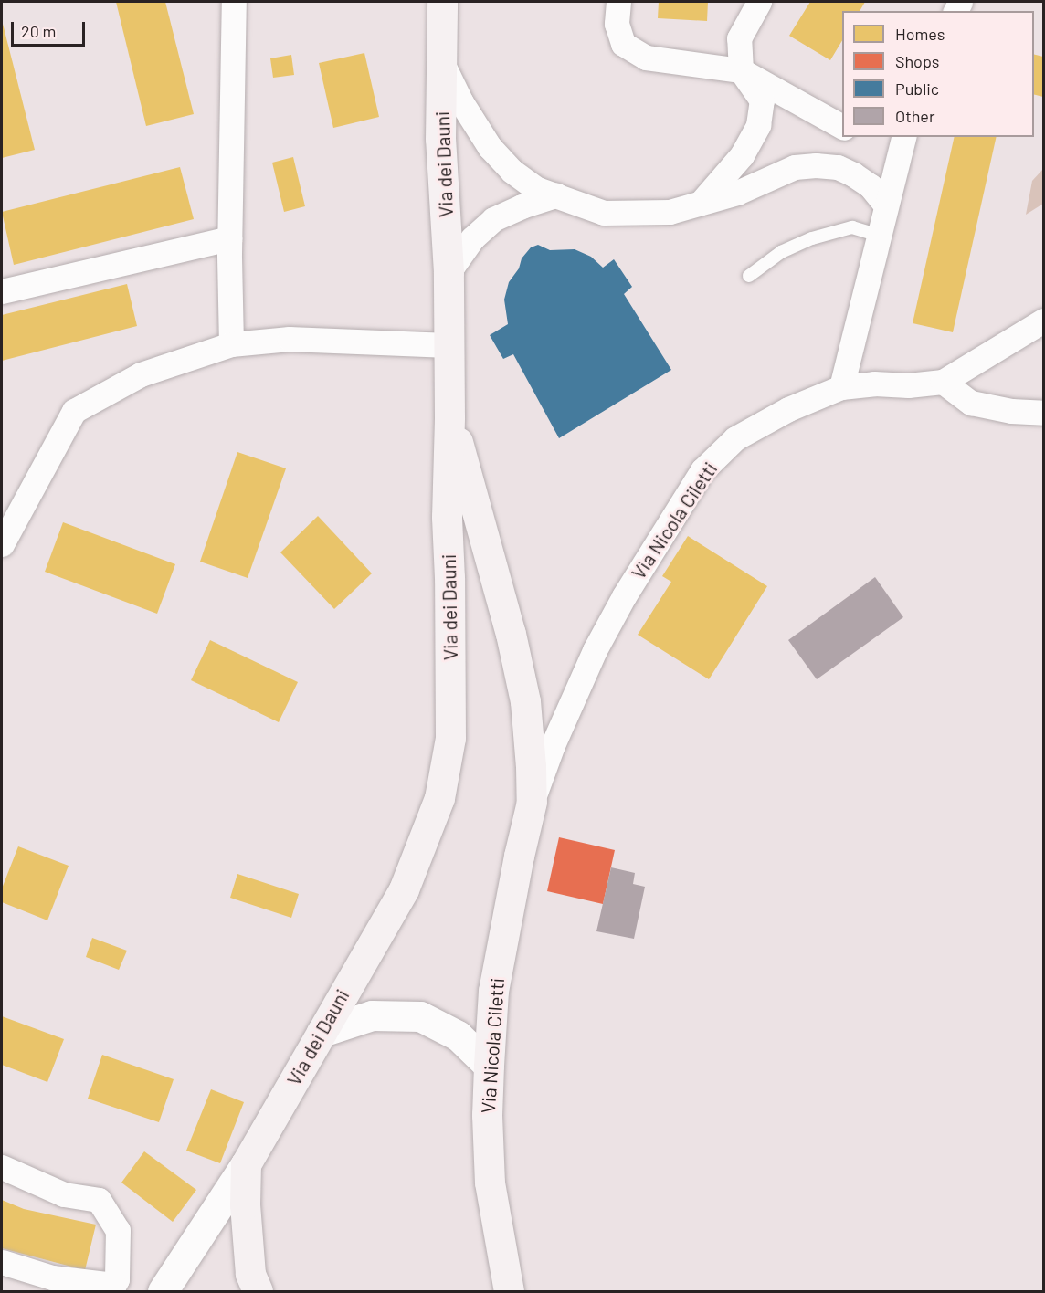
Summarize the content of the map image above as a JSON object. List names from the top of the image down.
{
  "streets": {
    "main road": ["Via dei Dauni", "Via Nicola Ciletti"]
  },
  "crossings": [
    ["Via dei Dauni", "Via Nicola Ciletti"]
  ],
  "legend": [
    "Homes",
    "Shops",
    "Public",
    "Other"
  ],
  "scale_bar": "20 m"
}
